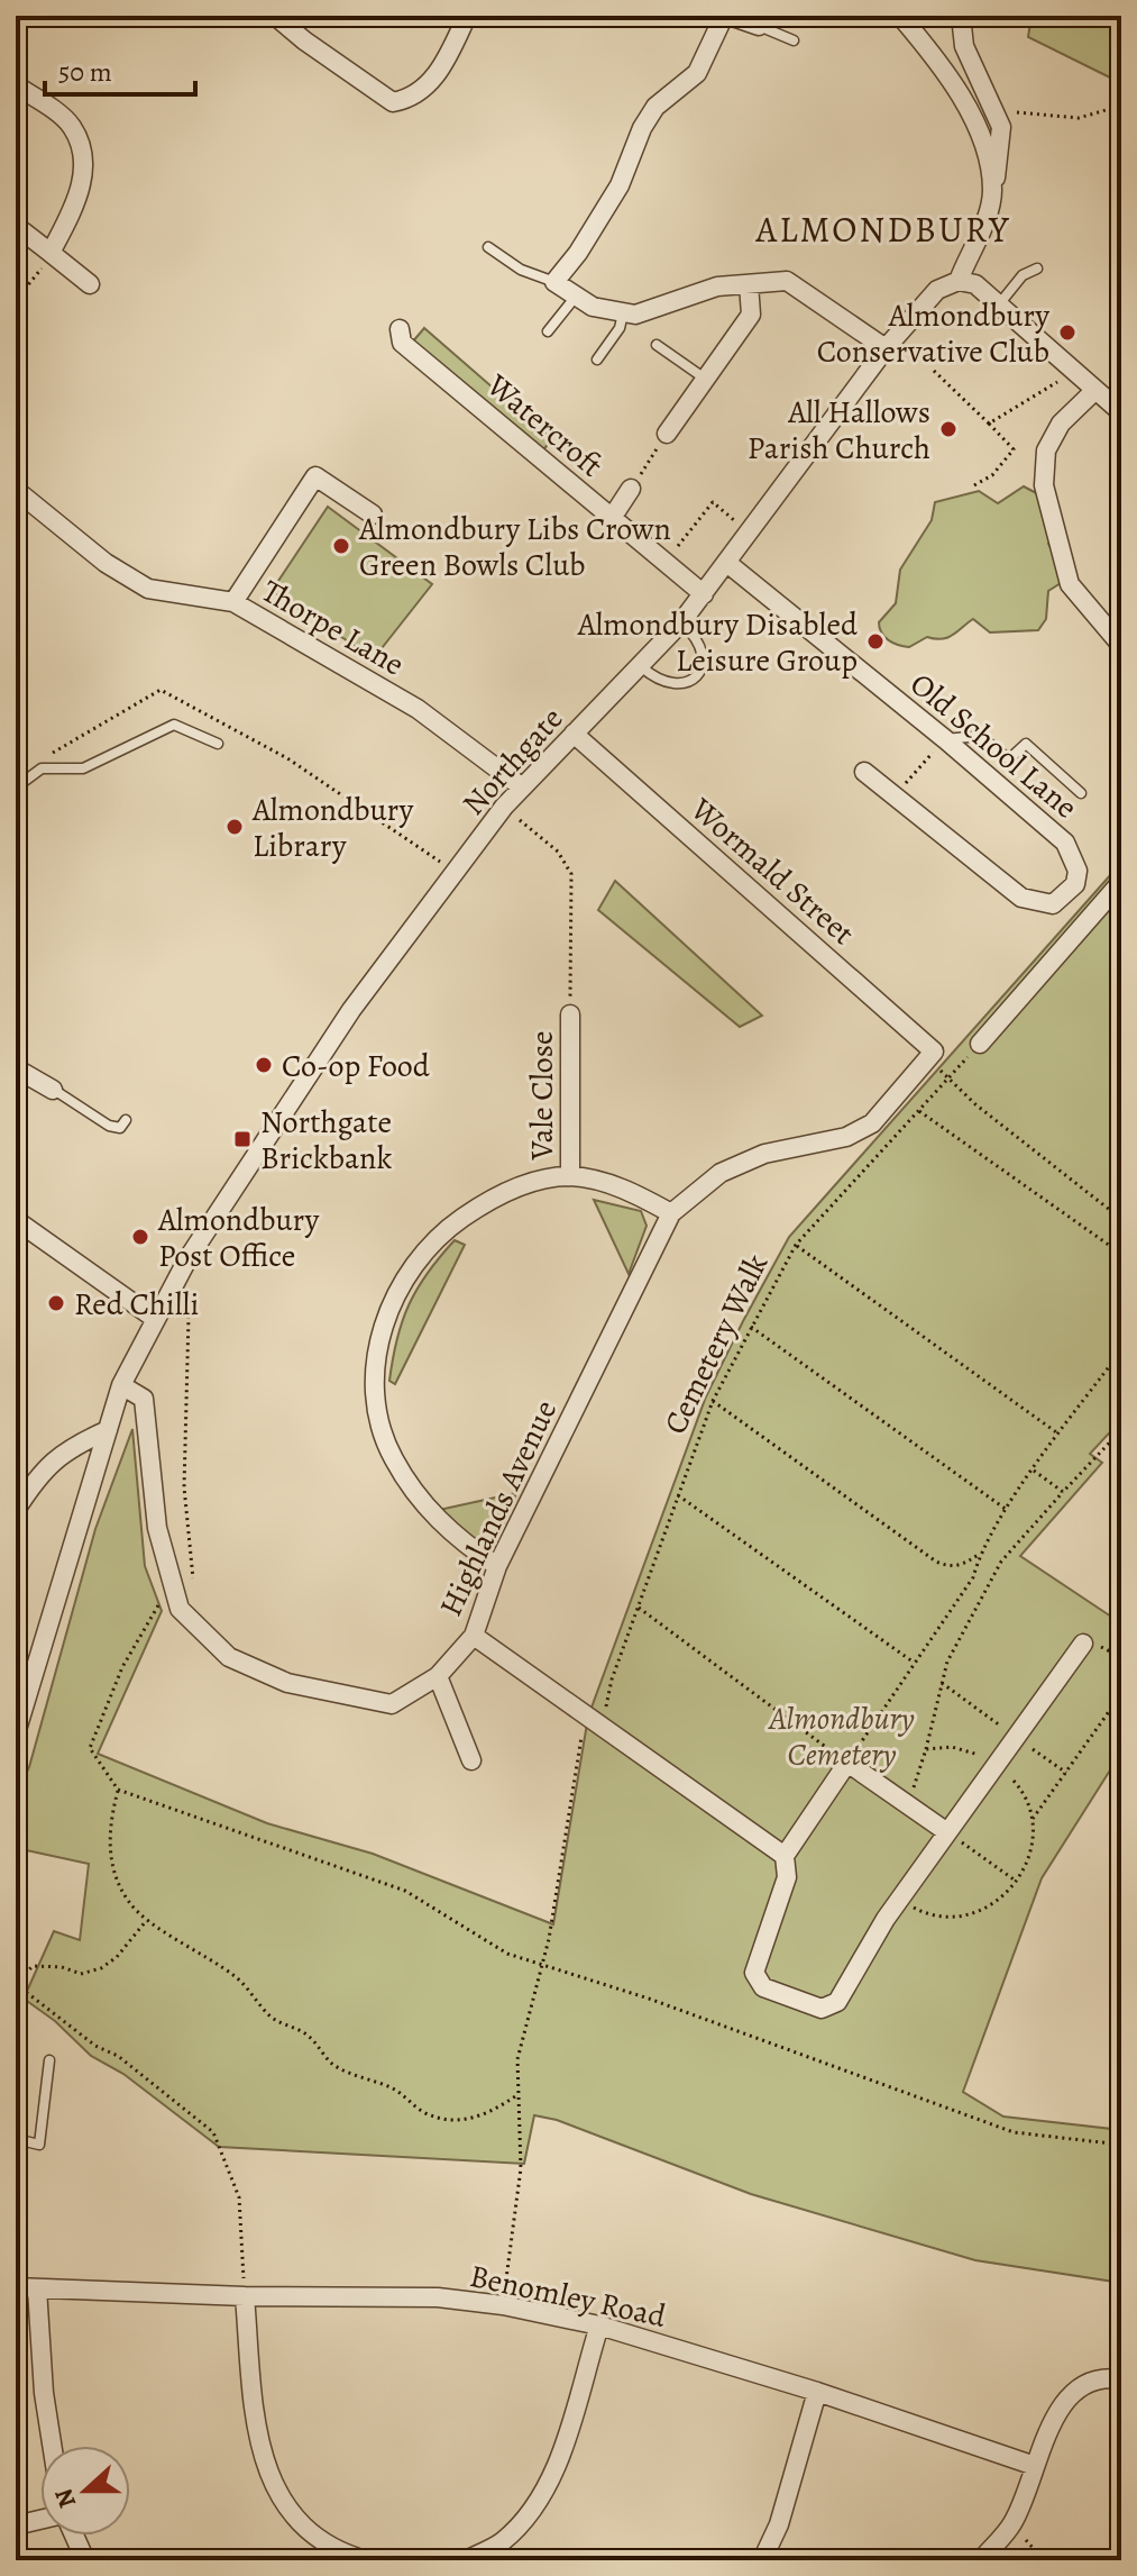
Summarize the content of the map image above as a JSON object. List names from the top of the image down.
{
  "streets": {
    "street": [
      "Watercroft",
      "Thorpe Lane",
      "Old School Lane",
      "Northgate",
      "Wormald Street",
      "Vale Close",
      "Highlands Avenue",
      "Benomley Road"
    ],
    "path": ["Cemetery Walk"]
  },
  "crossings": [
    ["Watercroft", "Northgate"],
    ["Thorpe Lane", "Northgate"],
    ["Old School Lane", "Northgate"],
    ["Northgate", "Wormald Street"],
    ["Northgate", "Highlands Avenue"],
    ["Wormald Street", "Highlands Avenue"],
    ["Cemetery Walk", "Benomley Road"]
  ],
  "districts": ["ALMONDBURY"],
  "parks": ["Almondbury Cemetery"],
  "places": {
    "other": [
      "Almondbury Conservative Club",
      "All Hallows Parish Church",
      "Almondbury Libs Crown Green Bowls Club",
      "Almondbury Disabled Leisure Group",
      "Almondbury Library",
      "Co-op Food",
      "Almondbury Post Office",
      "Red Chilli"
    ],
    "transit": ["Northgate Brickbank"]
  },
  "scale_bar": "50 m",
  "north": "left"
}
